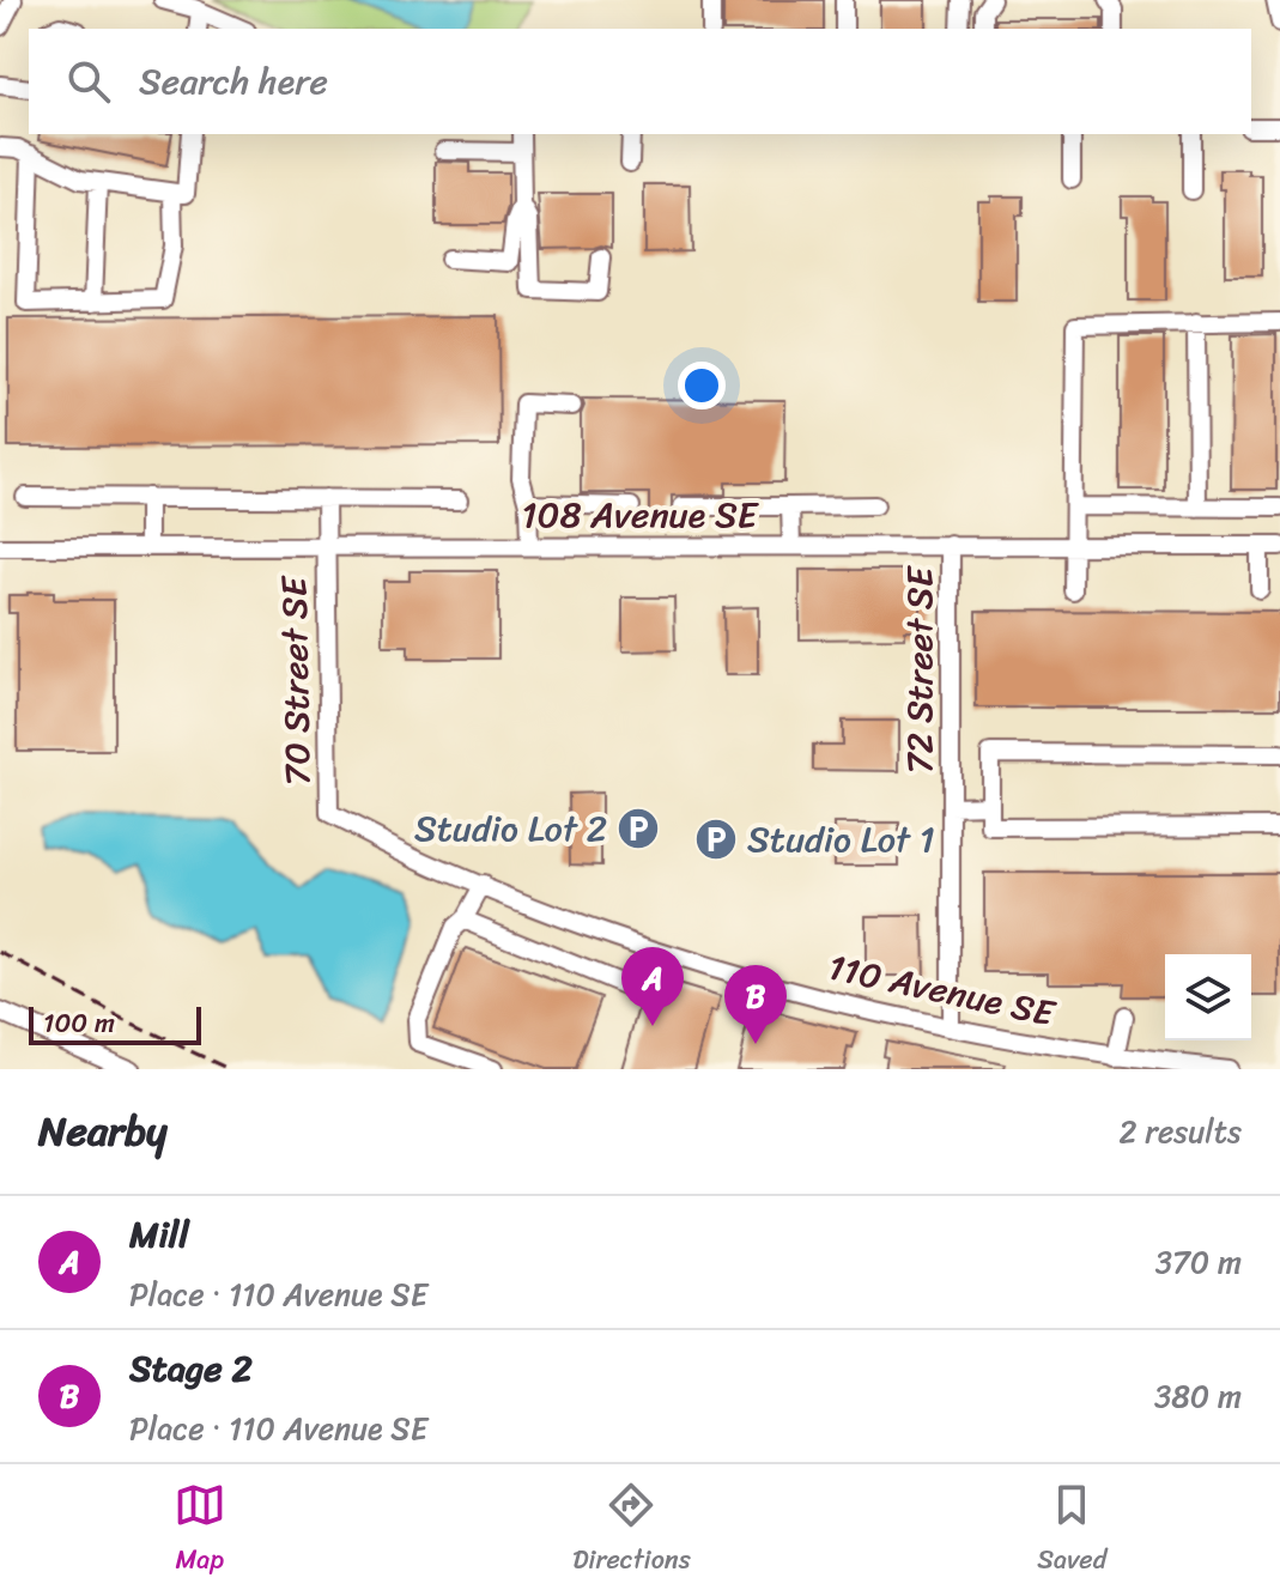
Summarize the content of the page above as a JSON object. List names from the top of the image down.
{
  "streets": {
    "street": [
      "108 Avenue SE",
      "72 Street SE",
      "70 Street SE",
      "110 Avenue SE"
    ]
  },
  "crossings": [
    ["108 Avenue SE", "72 Street SE"],
    ["108 Avenue SE", "70 Street SE"],
    ["72 Street SE", "110 Avenue SE"],
    ["70 Street SE", "110 Avenue SE"]
  ],
  "places": {
    "parking": ["Studio Lot 2", "Studio Lot 1"]
  },
  "scale_bar": "100 m",
  "page": {
    "search": "Search here",
    "pins": ["A", "B"],
    "scale": "100 m",
    "heading": ["Nearby", "2 results"],
    "list": [
      {
        "mark": "A",
        "name": "Mill",
        "note": "Place · 110 Avenue SE",
        "value": "370 m"
      },
      {
        "mark": "B",
        "name": "Stage 2",
        "note": "Place · 110 Avenue SE",
        "value": "380 m"
      }
    ],
    "nav": ["Map", "Directions", "Saved"]
  }
}
